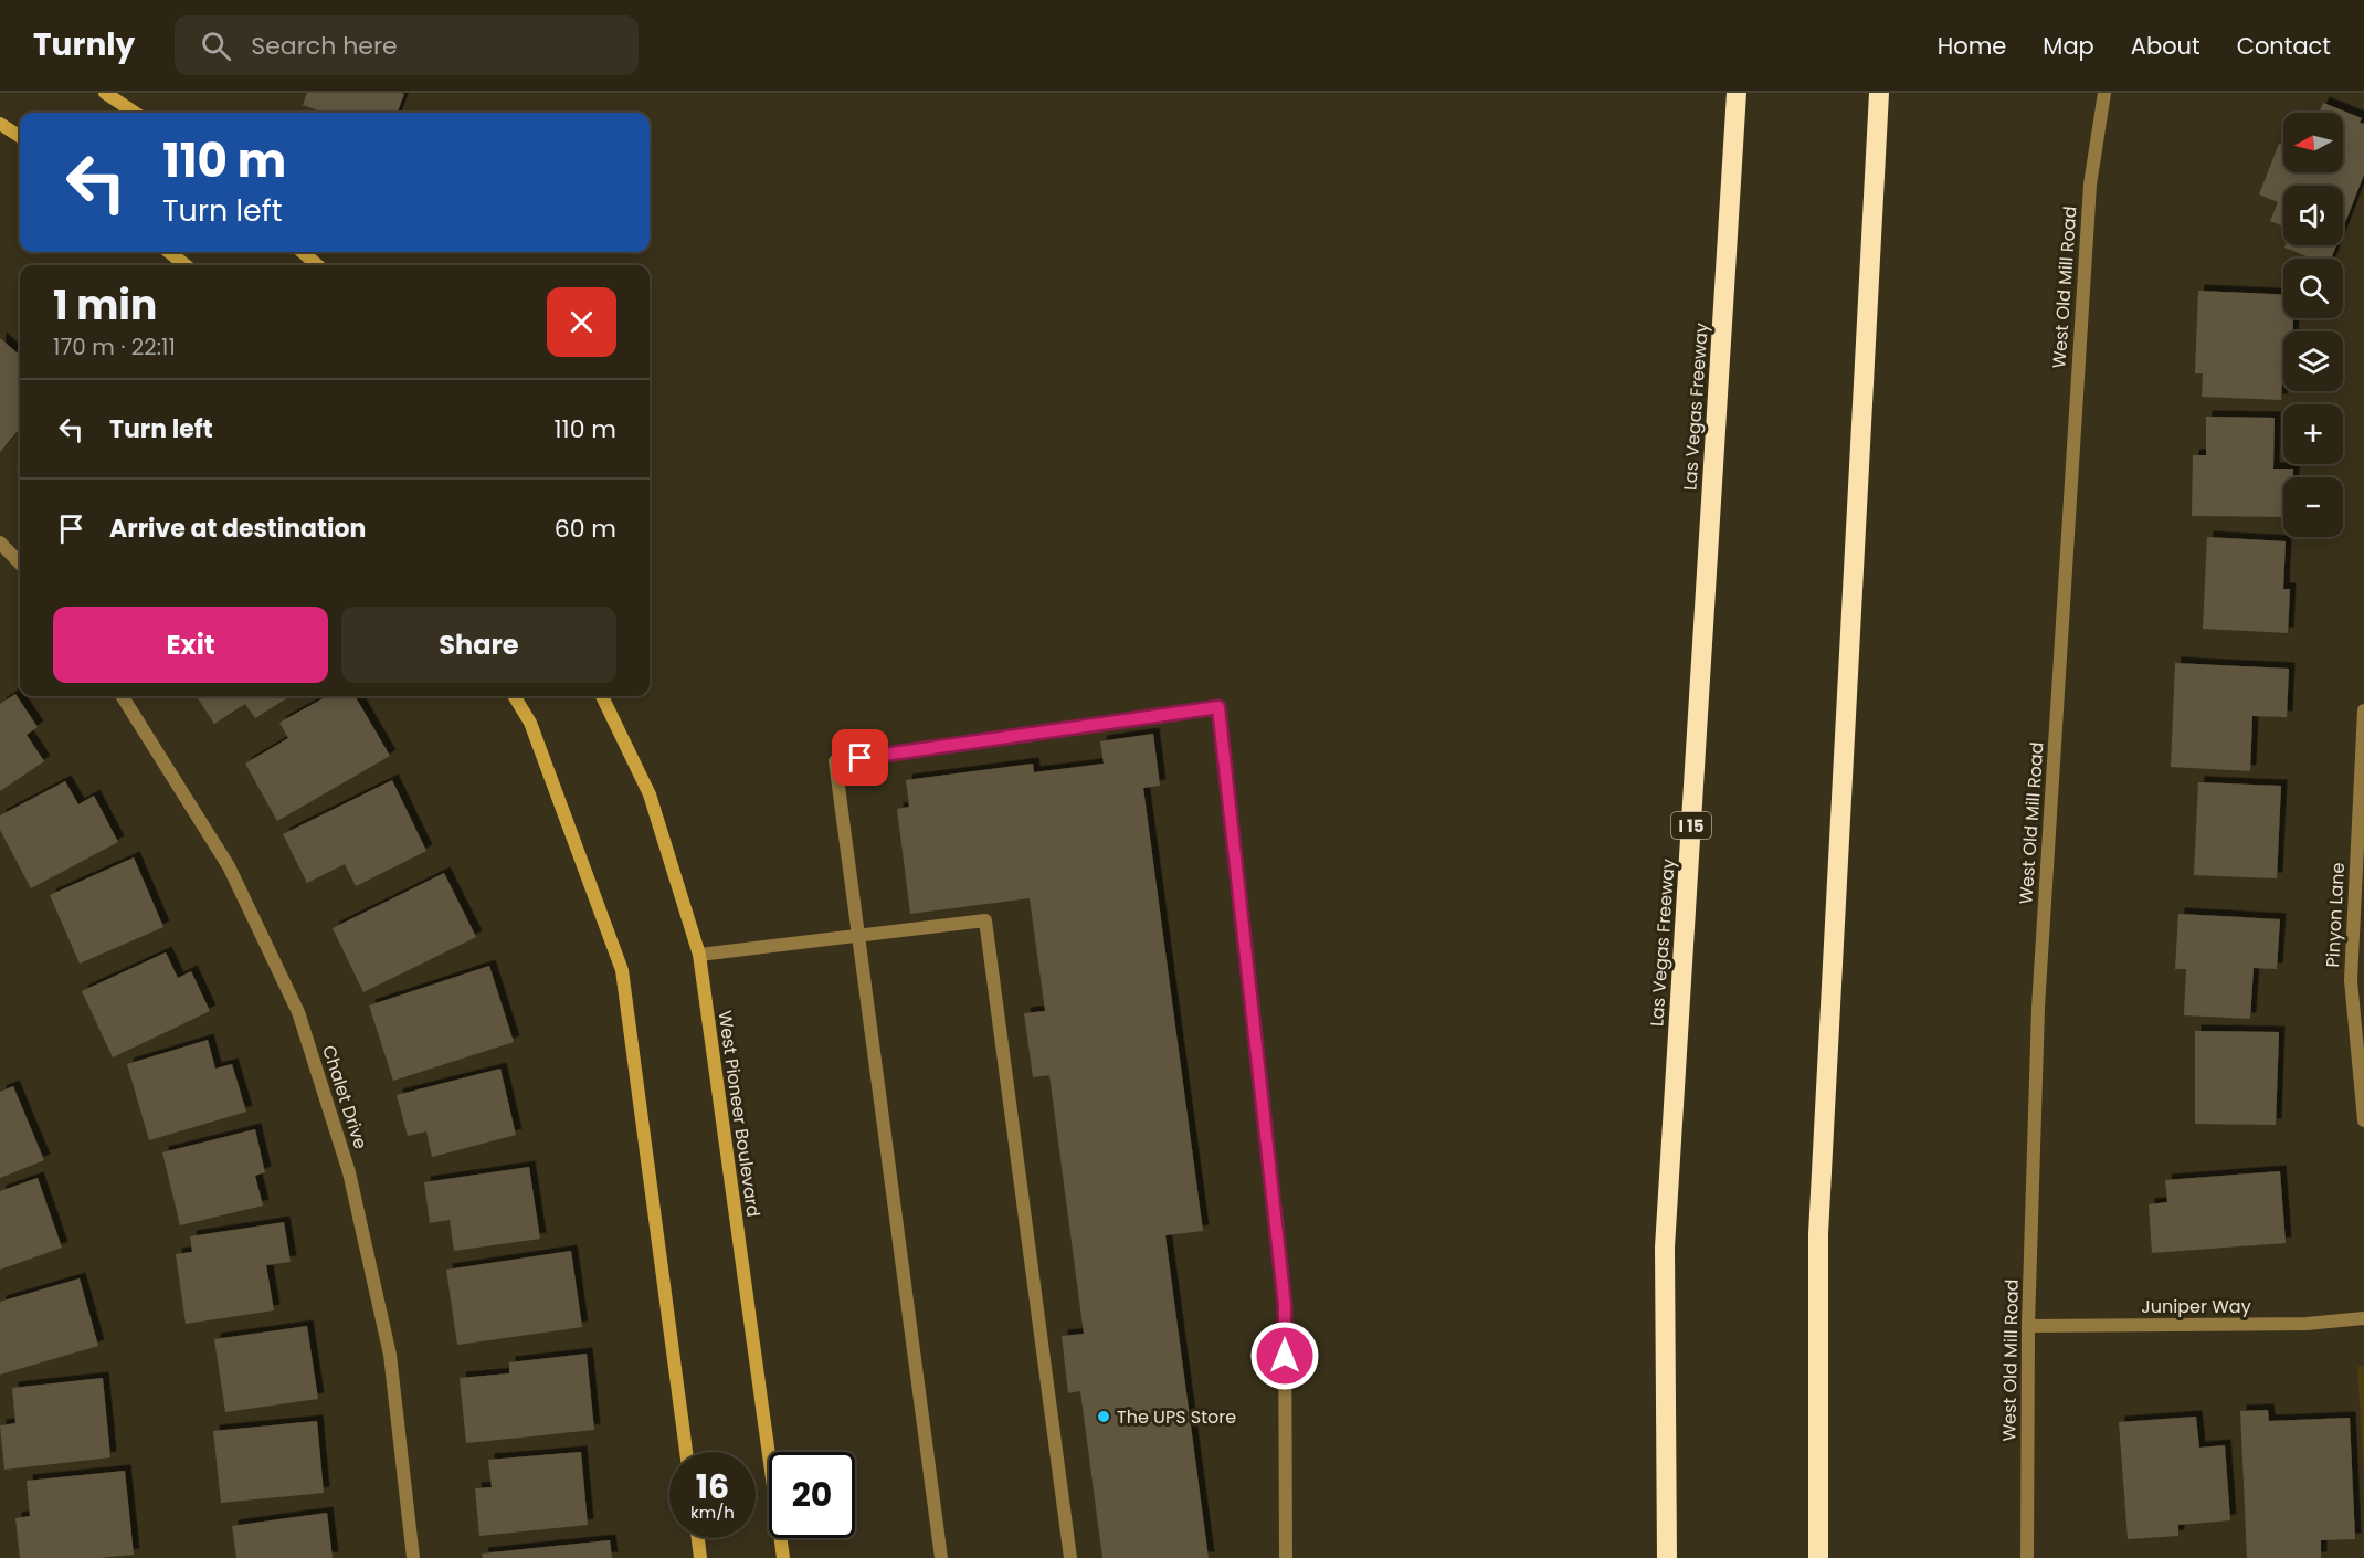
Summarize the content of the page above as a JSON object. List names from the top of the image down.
{
  "streets": {
    "highway": ["Las Vegas Freeway", "I 15"],
    "main road": ["West Pioneer Boulevard"],
    "street": [
      "West Old Mill Road",
      "Pinyon Lane",
      "Chalet Drive",
      "Juniper Way"
    ]
  },
  "crossings": [
    ["West Old Mill Road", "Juniper Way"]
  ],
  "places": ["The UPS Store"],
  "north": "left",
  "page": {
    "header": "Turnly",
    "search": "Search here",
    "nav": [
      "Home",
      "Map",
      "About",
      "Contact"
    ],
    "map_buttons": ["+", "−"],
    "turn": ["110 m", "Turn left"],
    "heading": ["1 min", "170 m · 22:11"],
    "list": [
      {
        "name": "Turn left",
        "value": "110 m"
      },
      {
        "name": "Arrive at destination",
        "value": "60 m"
      }
    ],
    "buttons": ["Exit", "Share"],
    "speed": "16 km/h",
    "limit": "20"
  }
}
